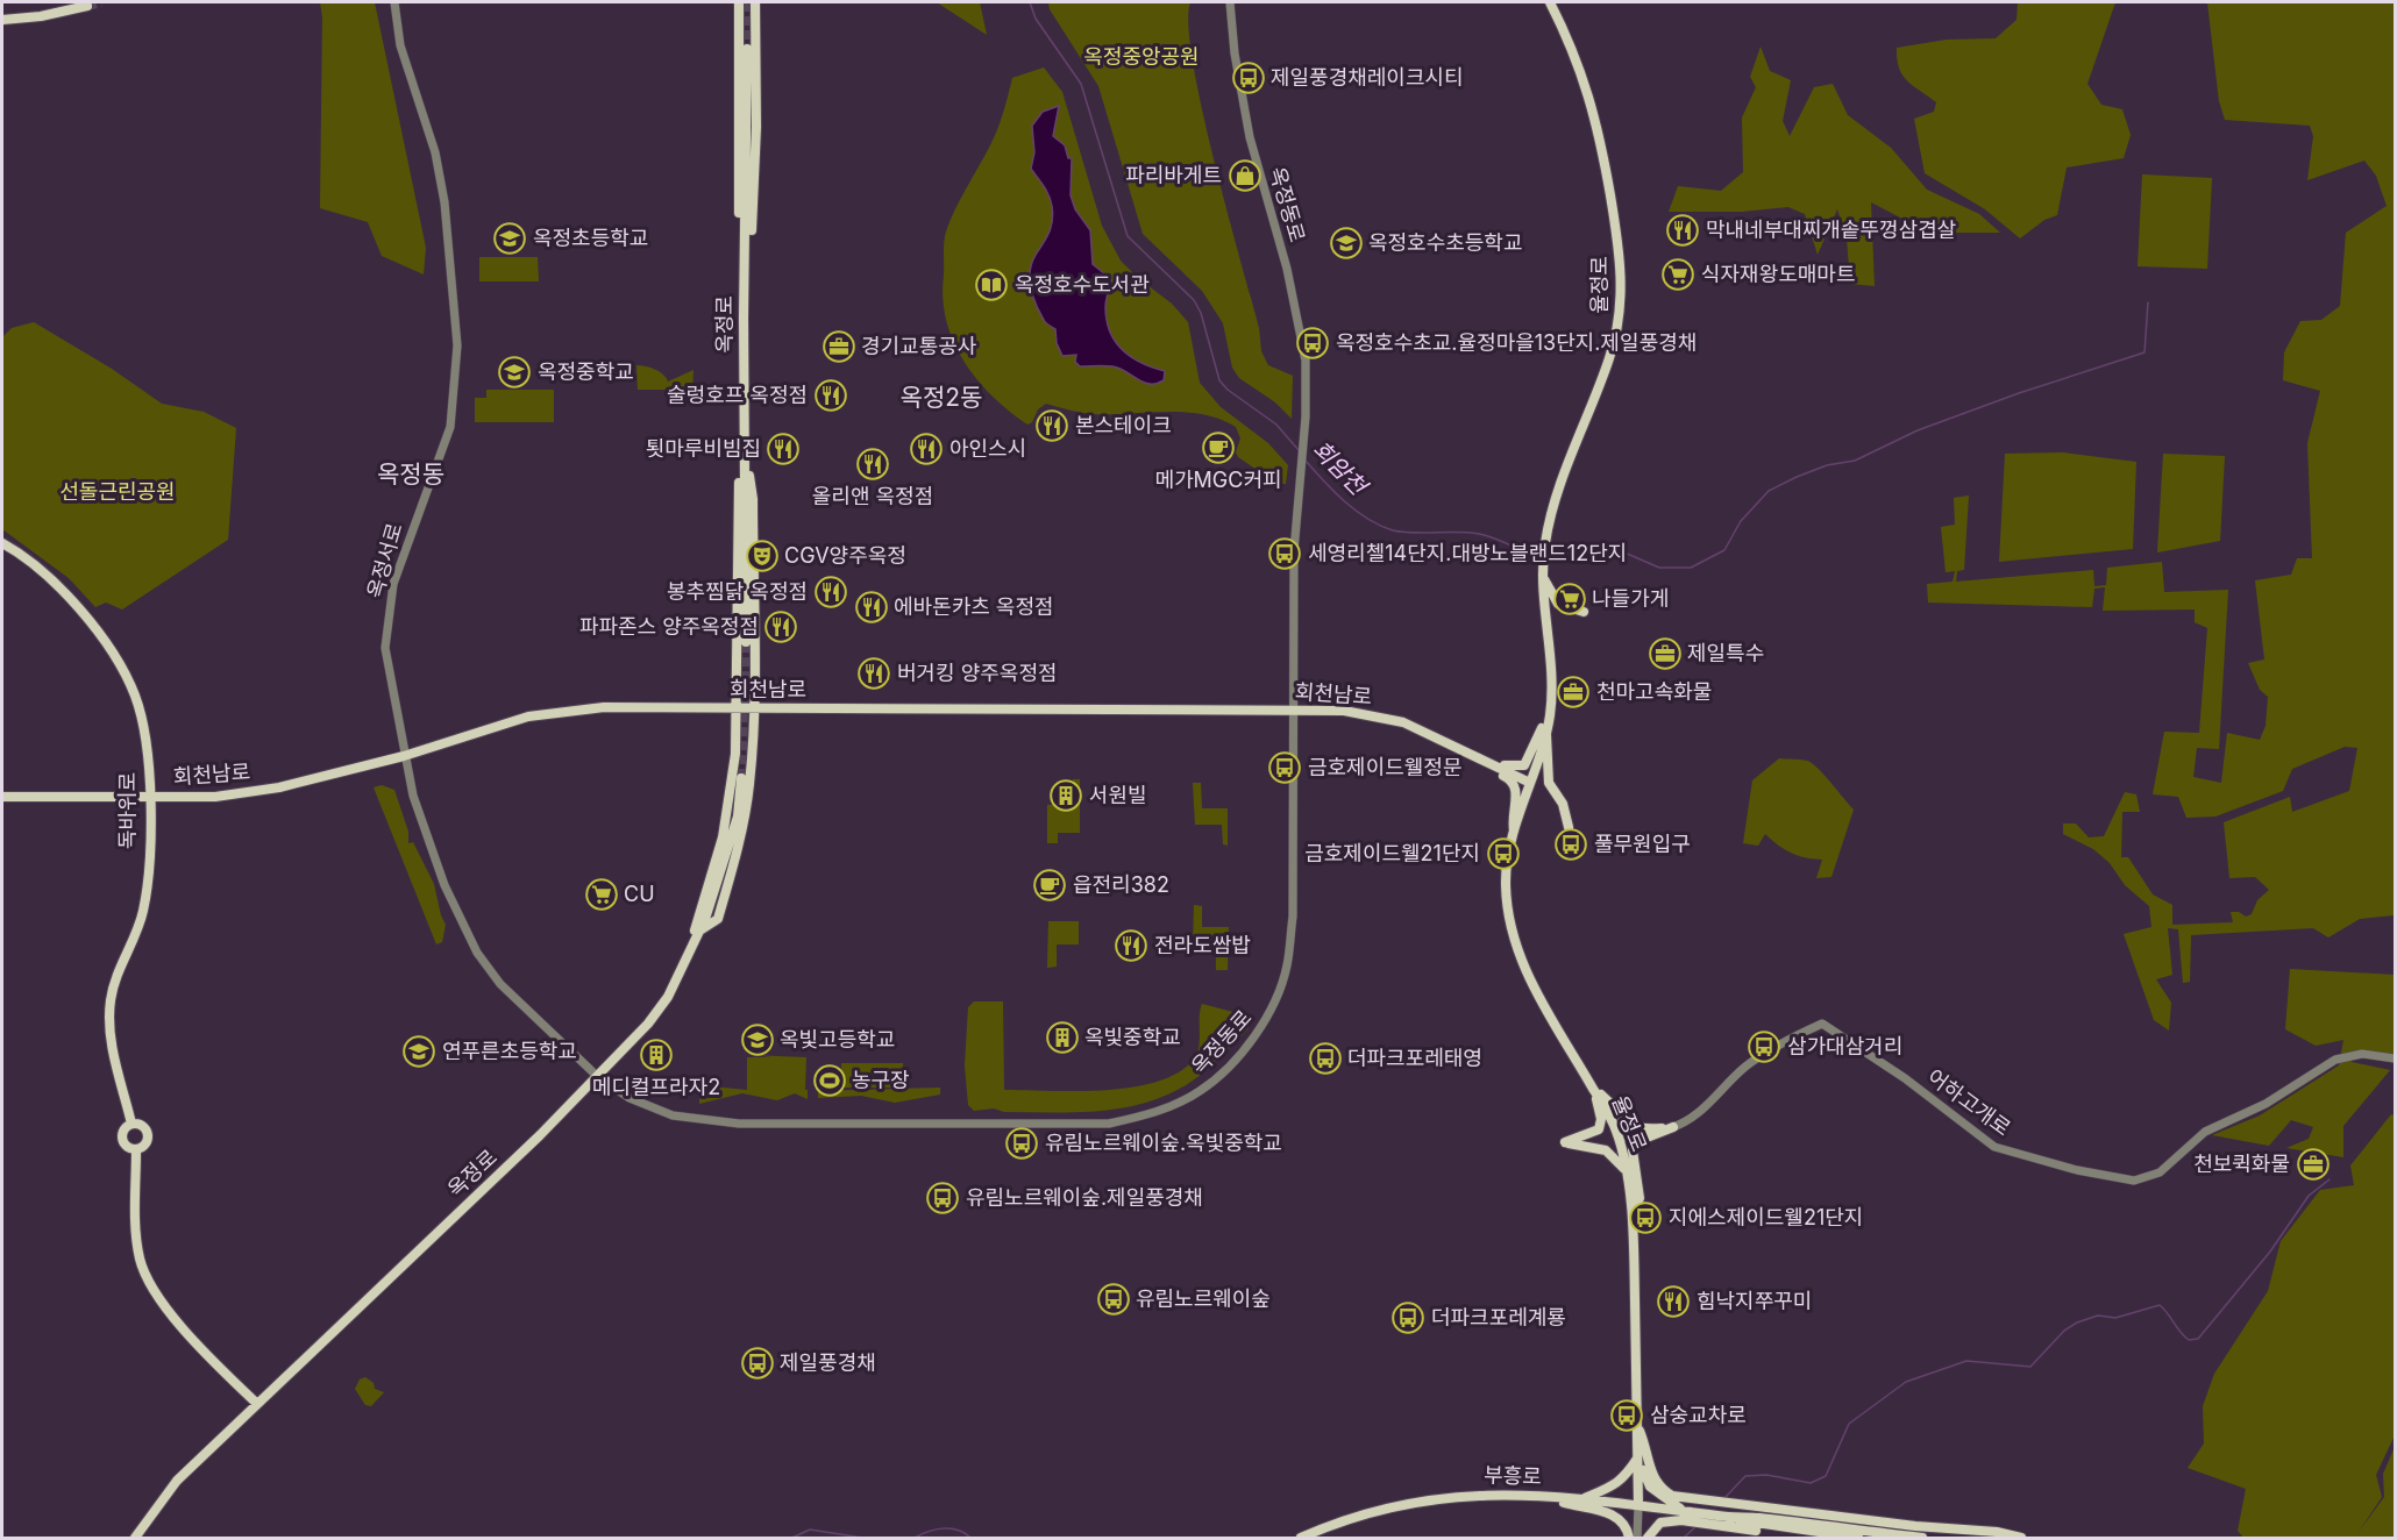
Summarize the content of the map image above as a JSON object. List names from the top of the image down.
{
  "streets": {
    "main road": [
      "율정로",
      "옥정로",
      "회천남로",
      "독바위로",
      "부흥로"
    ],
    "street": ["옥정동로", "옥정서로", "어하고개로"]
  },
  "crossings": [
    ["옥정동로", "옥정로"],
    ["옥정동로", "옥정서로"],
    ["옥정동로", "회천남로"],
    ["율정로", "회천남로"],
    ["율정로", "어하고개로"],
    ["율정로", "부흥로"],
    ["옥정로", "옥정서로"],
    ["옥정서로", "회천남로"],
    ["회천남로", "독바위로"]
  ],
  "districts": ["옥정2동", "옥정동"],
  "water": ["회암천"],
  "parks": ["옥정중앙공원", "선돌근린공원"],
  "places": {
    "bus stop": [
      "제일풍경채레이크시티",
      "옥정호수초교.율정마을13단지.제일풍경채",
      "세영리첼14단지.대방노블랜드12단지",
      "금호제이드웰정문",
      "풀무원입구",
      "금호제이드웰21단지",
      "삼가대삼거리",
      "더파크포레태영",
      "유림노르웨이숲.옥빛중학교",
      "유림노르웨이숲.제일풍경채",
      "지에스제이드웰21단지",
      "유림노르웨이숲",
      "더파크포레계룡",
      "제일풍경채",
      "삼숭교차로"
    ],
    "shop": ["파리바게트"],
    "restaurant": [
      "막내네부대찌개솥뚜껑삼겹살",
      "술렁호프 옥정점",
      "본스테이크",
      "툇마루비빔집",
      "아인스시",
      "올리앤 옥정점",
      "봉추찜닭 옥정점",
      "에바돈카츠 옥정점",
      "파파존스 양주옥정점",
      "버거킹 양주옥정점",
      "전라도쌈밥",
      "힘낙지쭈꾸미"
    ],
    "school or university": [
      "옥정초등학교",
      "옥정호수초등학교",
      "옥정중학교",
      "옥빛고등학교",
      "연푸른초등학교"
    ],
    "supermarket": ["식자재왕도매마트", "나들가게", "CU"],
    "library": ["옥정호수도서관"],
    "office": [
      "경기교통공사",
      "제일특수",
      "천마고속화물",
      "천보퀵화물"
    ],
    "cafe": ["메가MGC커피", "읍전리382"],
    "theatre": ["CGV양주옥정"],
    "building": ["서원빌", "옥빛중학교", "메디컬프라자2"],
    "sports": ["농구장"]
  }
}
